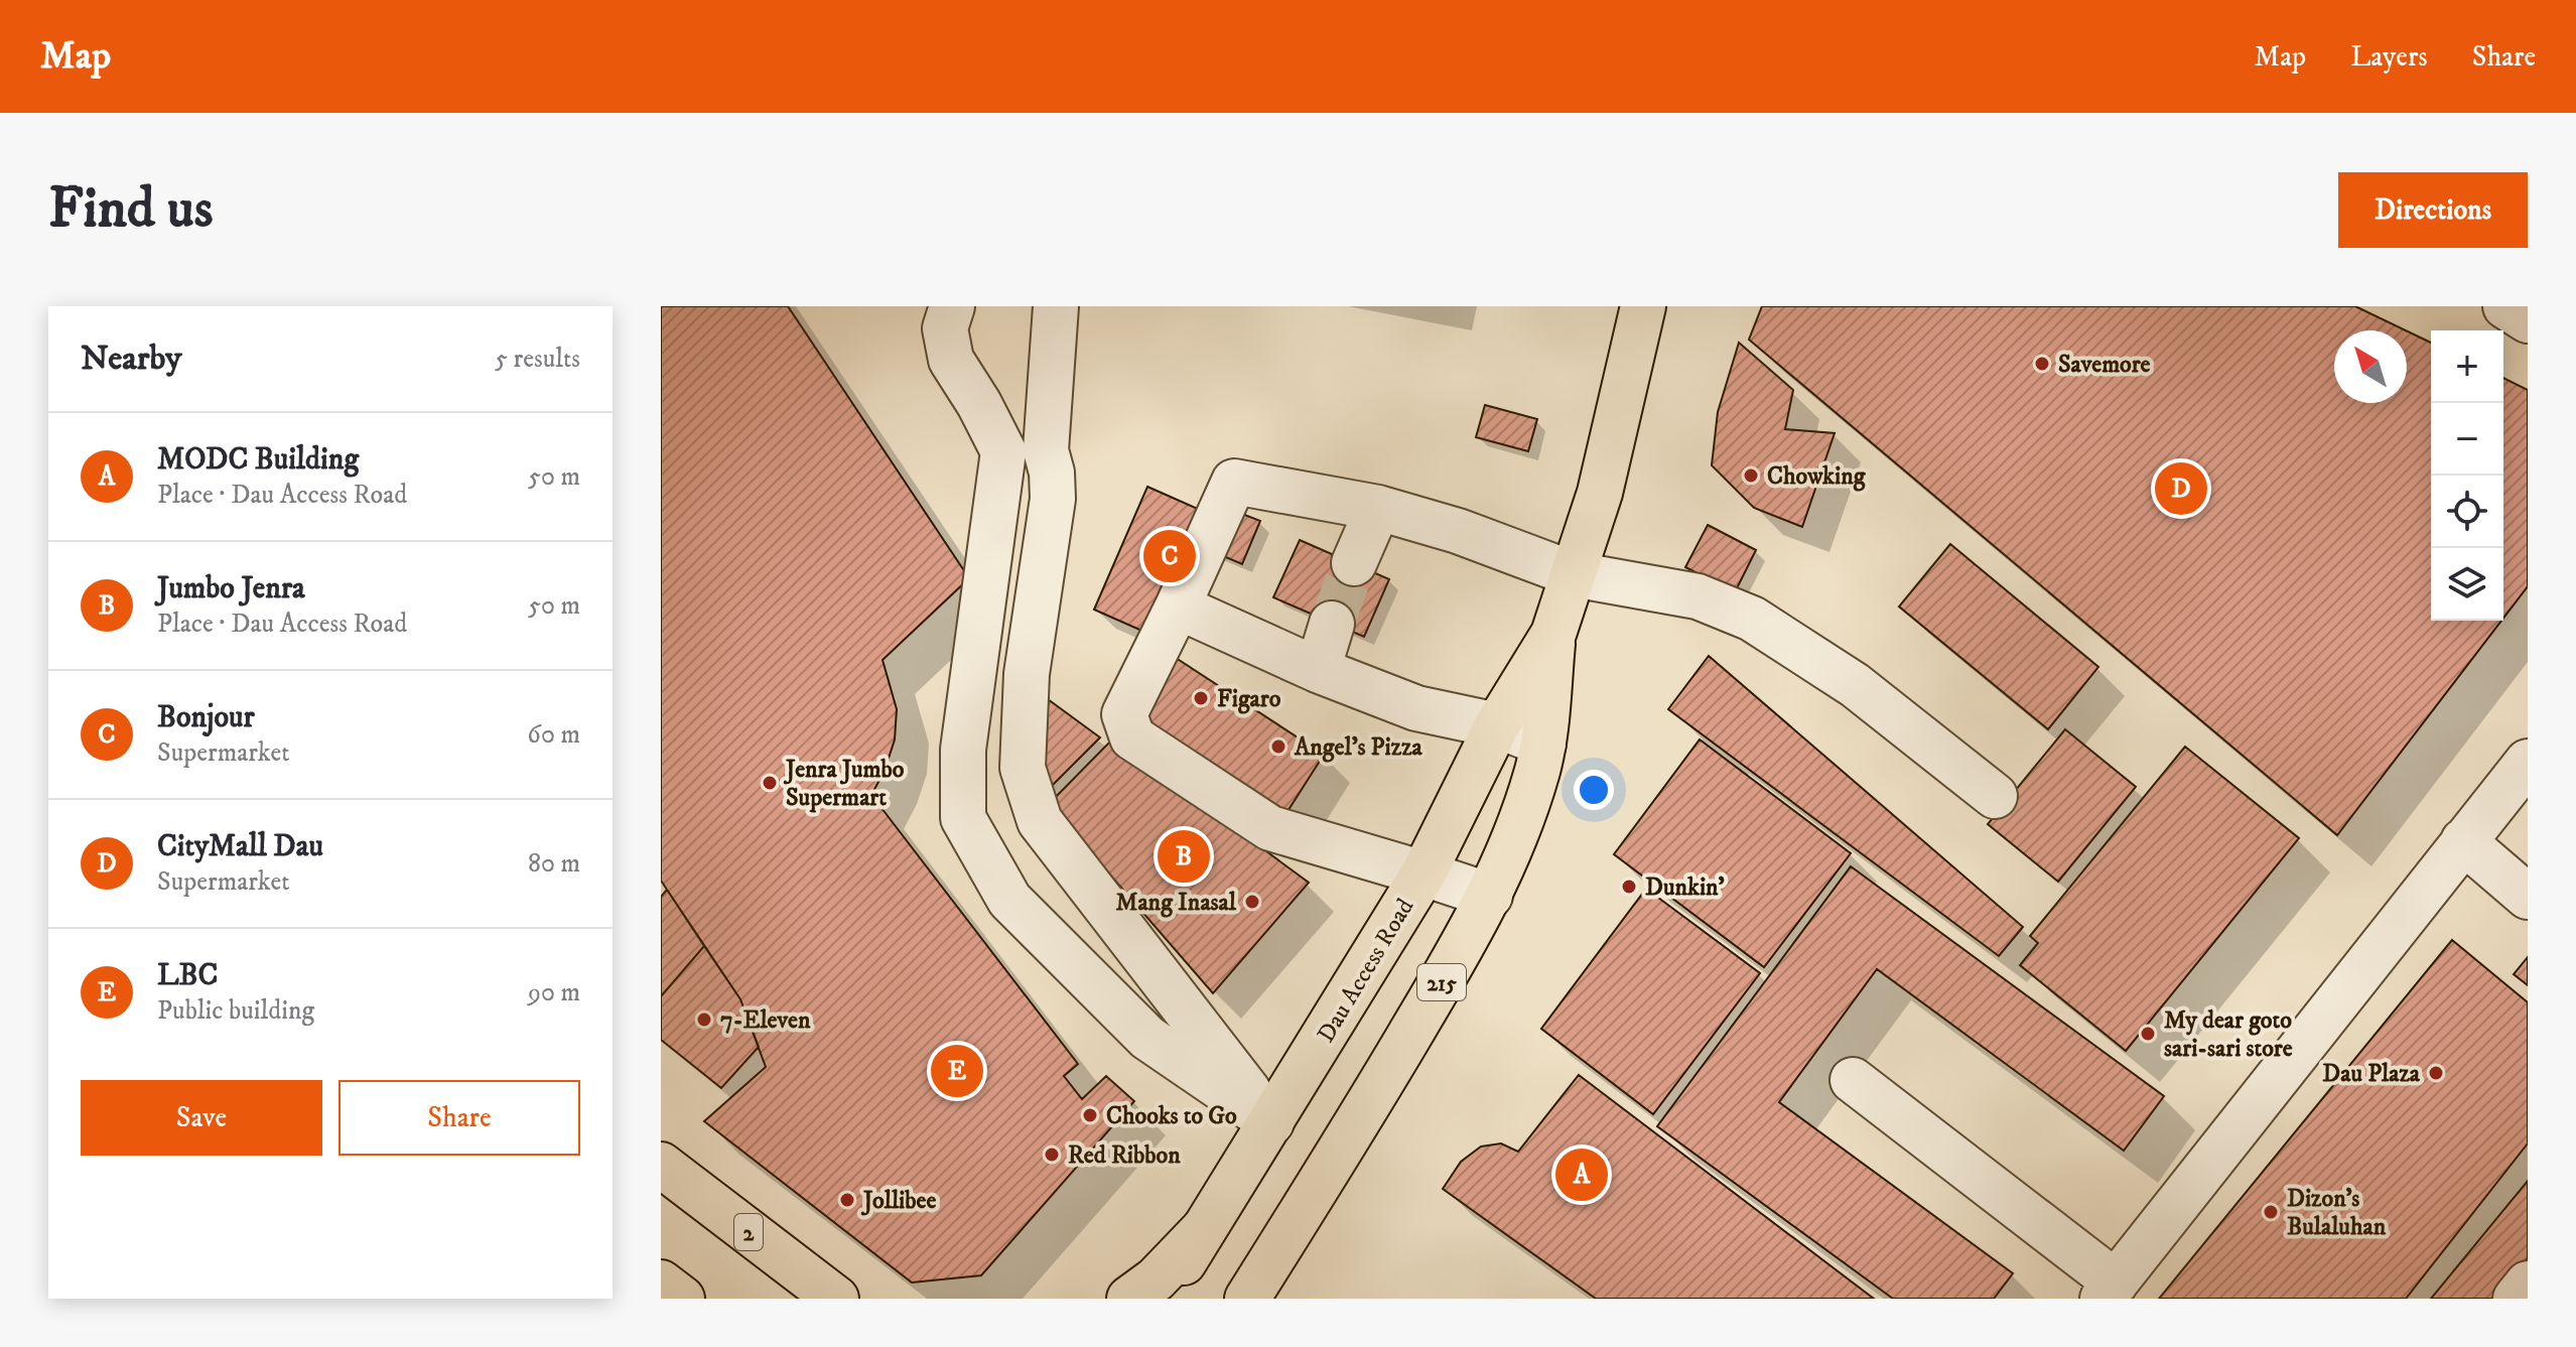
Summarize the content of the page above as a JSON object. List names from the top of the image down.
{
  "streets": {
    "main road": ["Dau Access Road", "215", "2"]
  },
  "places": [
    "Savemore",
    "Chowking",
    "Figaro",
    "Angel's Pizza",
    "Jenra Jumbo Supermart",
    "Dunkin'",
    "Mang Inasal",
    "7-Eleven",
    "My dear goto sari-sari store",
    "Dau Plaza",
    "Chooks to Go",
    "Red Ribbon",
    "Jollibee",
    "Dizon's Bulaluhan"
  ],
  "north": "top left",
  "page": {
    "header": "Map",
    "nav": ["Map", "Layers", "Share"],
    "buttons": [
      "Directions",
      ["Save", "Share"]
    ],
    "title": "Find us",
    "heading": ["Nearby", "5 results"],
    "map_buttons": ["+", "−"],
    "list": [
      {
        "mark": "A",
        "name": "MODC Building",
        "note": "Place · Dau Access Road",
        "value": "50 m"
      },
      {
        "mark": "B",
        "name": "Jumbo Jenra",
        "note": "Place · Dau Access Road",
        "value": "50 m"
      },
      {
        "mark": "C",
        "name": "Bonjour",
        "note": "Supermarket",
        "value": "60 m"
      },
      {
        "mark": "D",
        "name": "CityMall Dau",
        "note": "Supermarket",
        "value": "80 m"
      },
      {
        "mark": "E",
        "name": "LBC",
        "note": "Public building",
        "value": "90 m"
      }
    ],
    "pins": [
      "D",
      "C",
      "B",
      "E",
      "A"
    ]
  }
}
